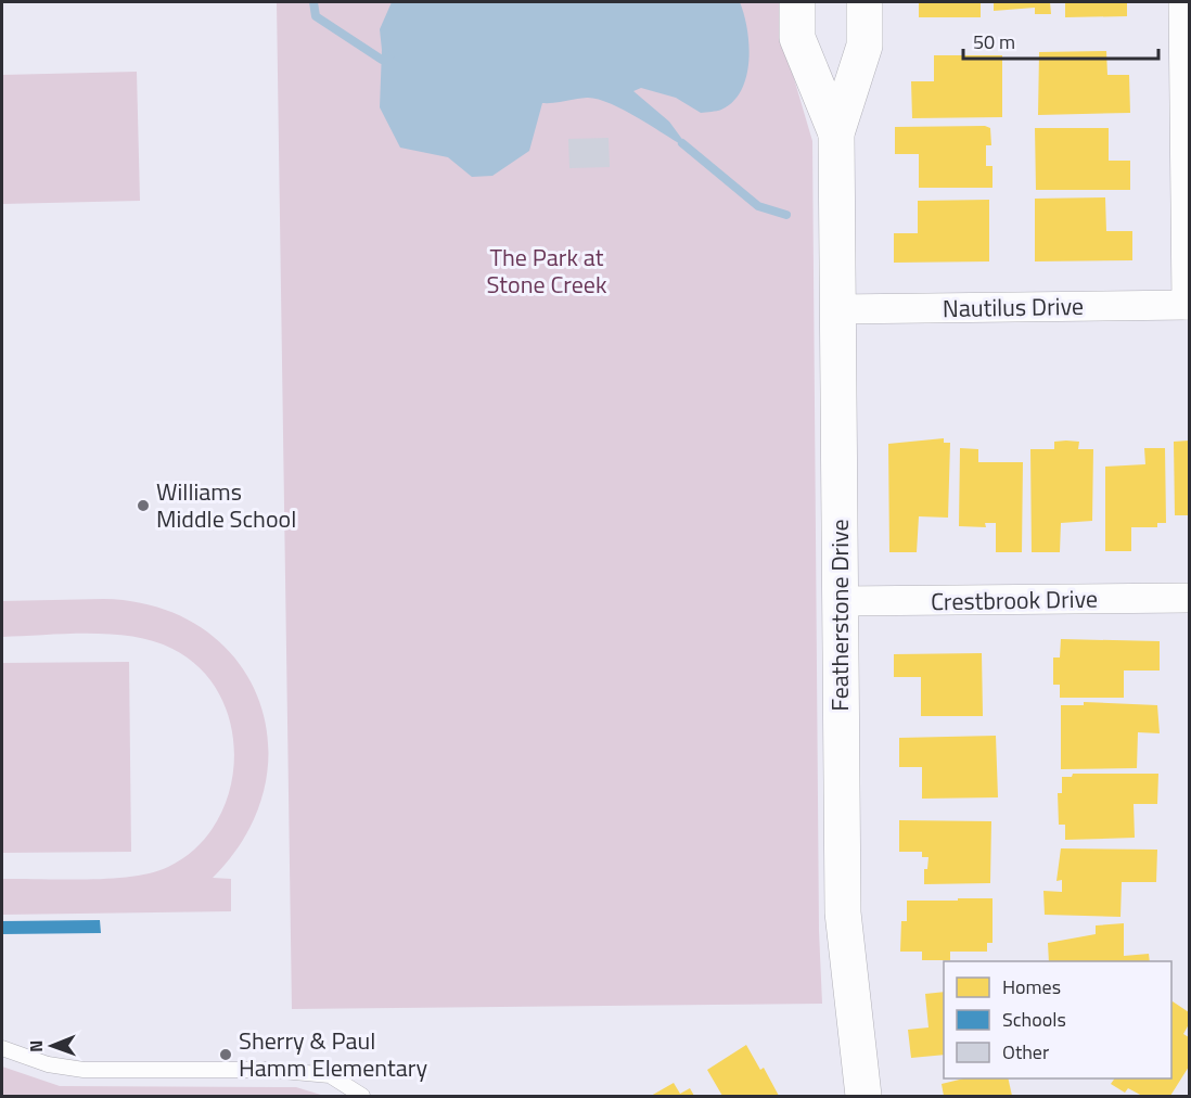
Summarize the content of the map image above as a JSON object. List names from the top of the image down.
{
  "streets": {
    "street": ["Nautilus Drive", "Crestbrook Drive", "Featherstone Drive"]
  },
  "crossings": [
    ["Nautilus Drive", "Featherstone Drive"],
    ["Crestbrook Drive", "Featherstone Drive"]
  ],
  "parks": ["The Park at Stone Creek"],
  "places": ["Williams Middle School", "Sherry & Paul Hamm Elementary"],
  "legend": ["Homes", "Schools", "Other"],
  "scale_bar": "50 m",
  "north": "left"
}
